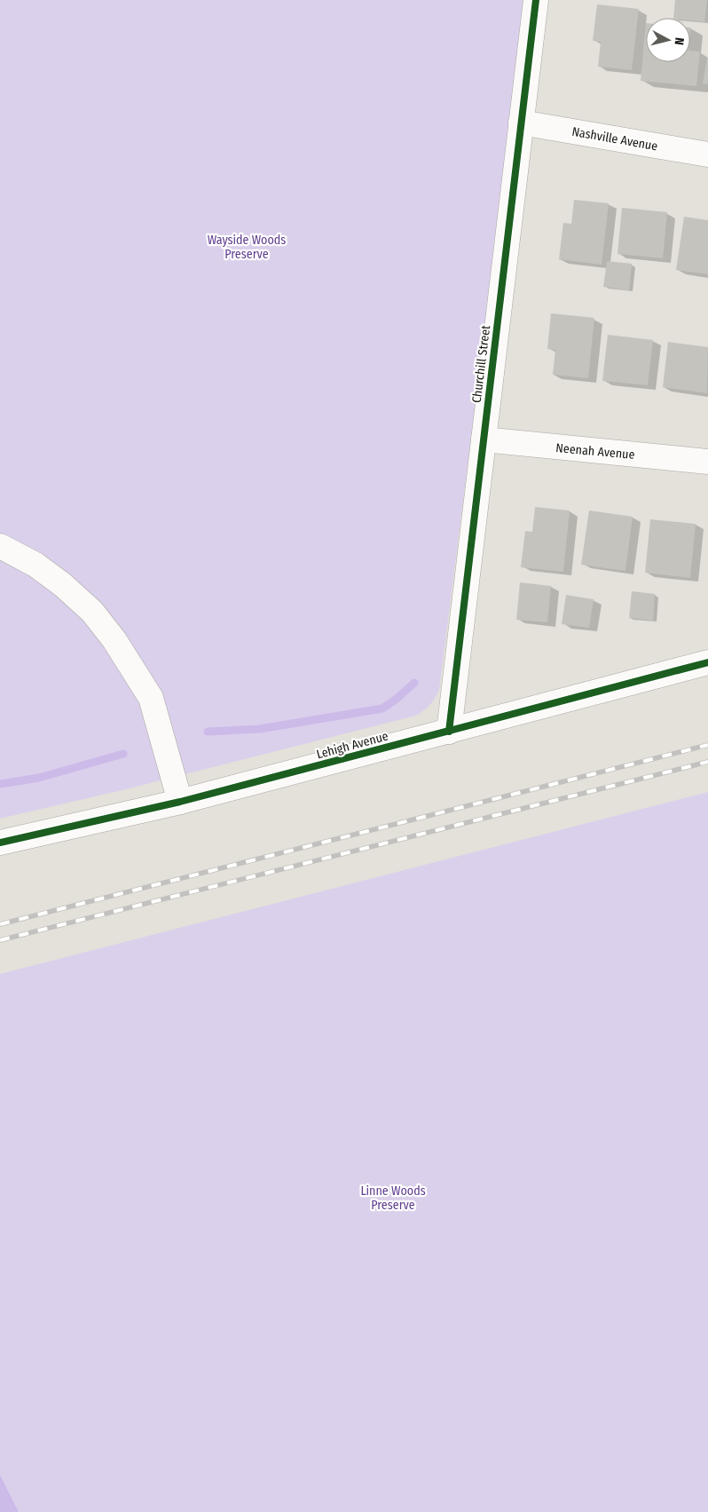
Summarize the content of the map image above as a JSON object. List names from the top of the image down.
{
  "streets": {
    "street": [
      "Nashville Avenue",
      "Churchill Street",
      "Neenah Avenue",
      "Lehigh Avenue"
    ]
  },
  "crossings": [
    ["Nashville Avenue", "Churchill Street"],
    ["Churchill Street", "Neenah Avenue"],
    ["Churchill Street", "Lehigh Avenue"]
  ],
  "parks": ["Wayside Woods Preserve", "Linne Woods Preserve"],
  "north": "right"
}
